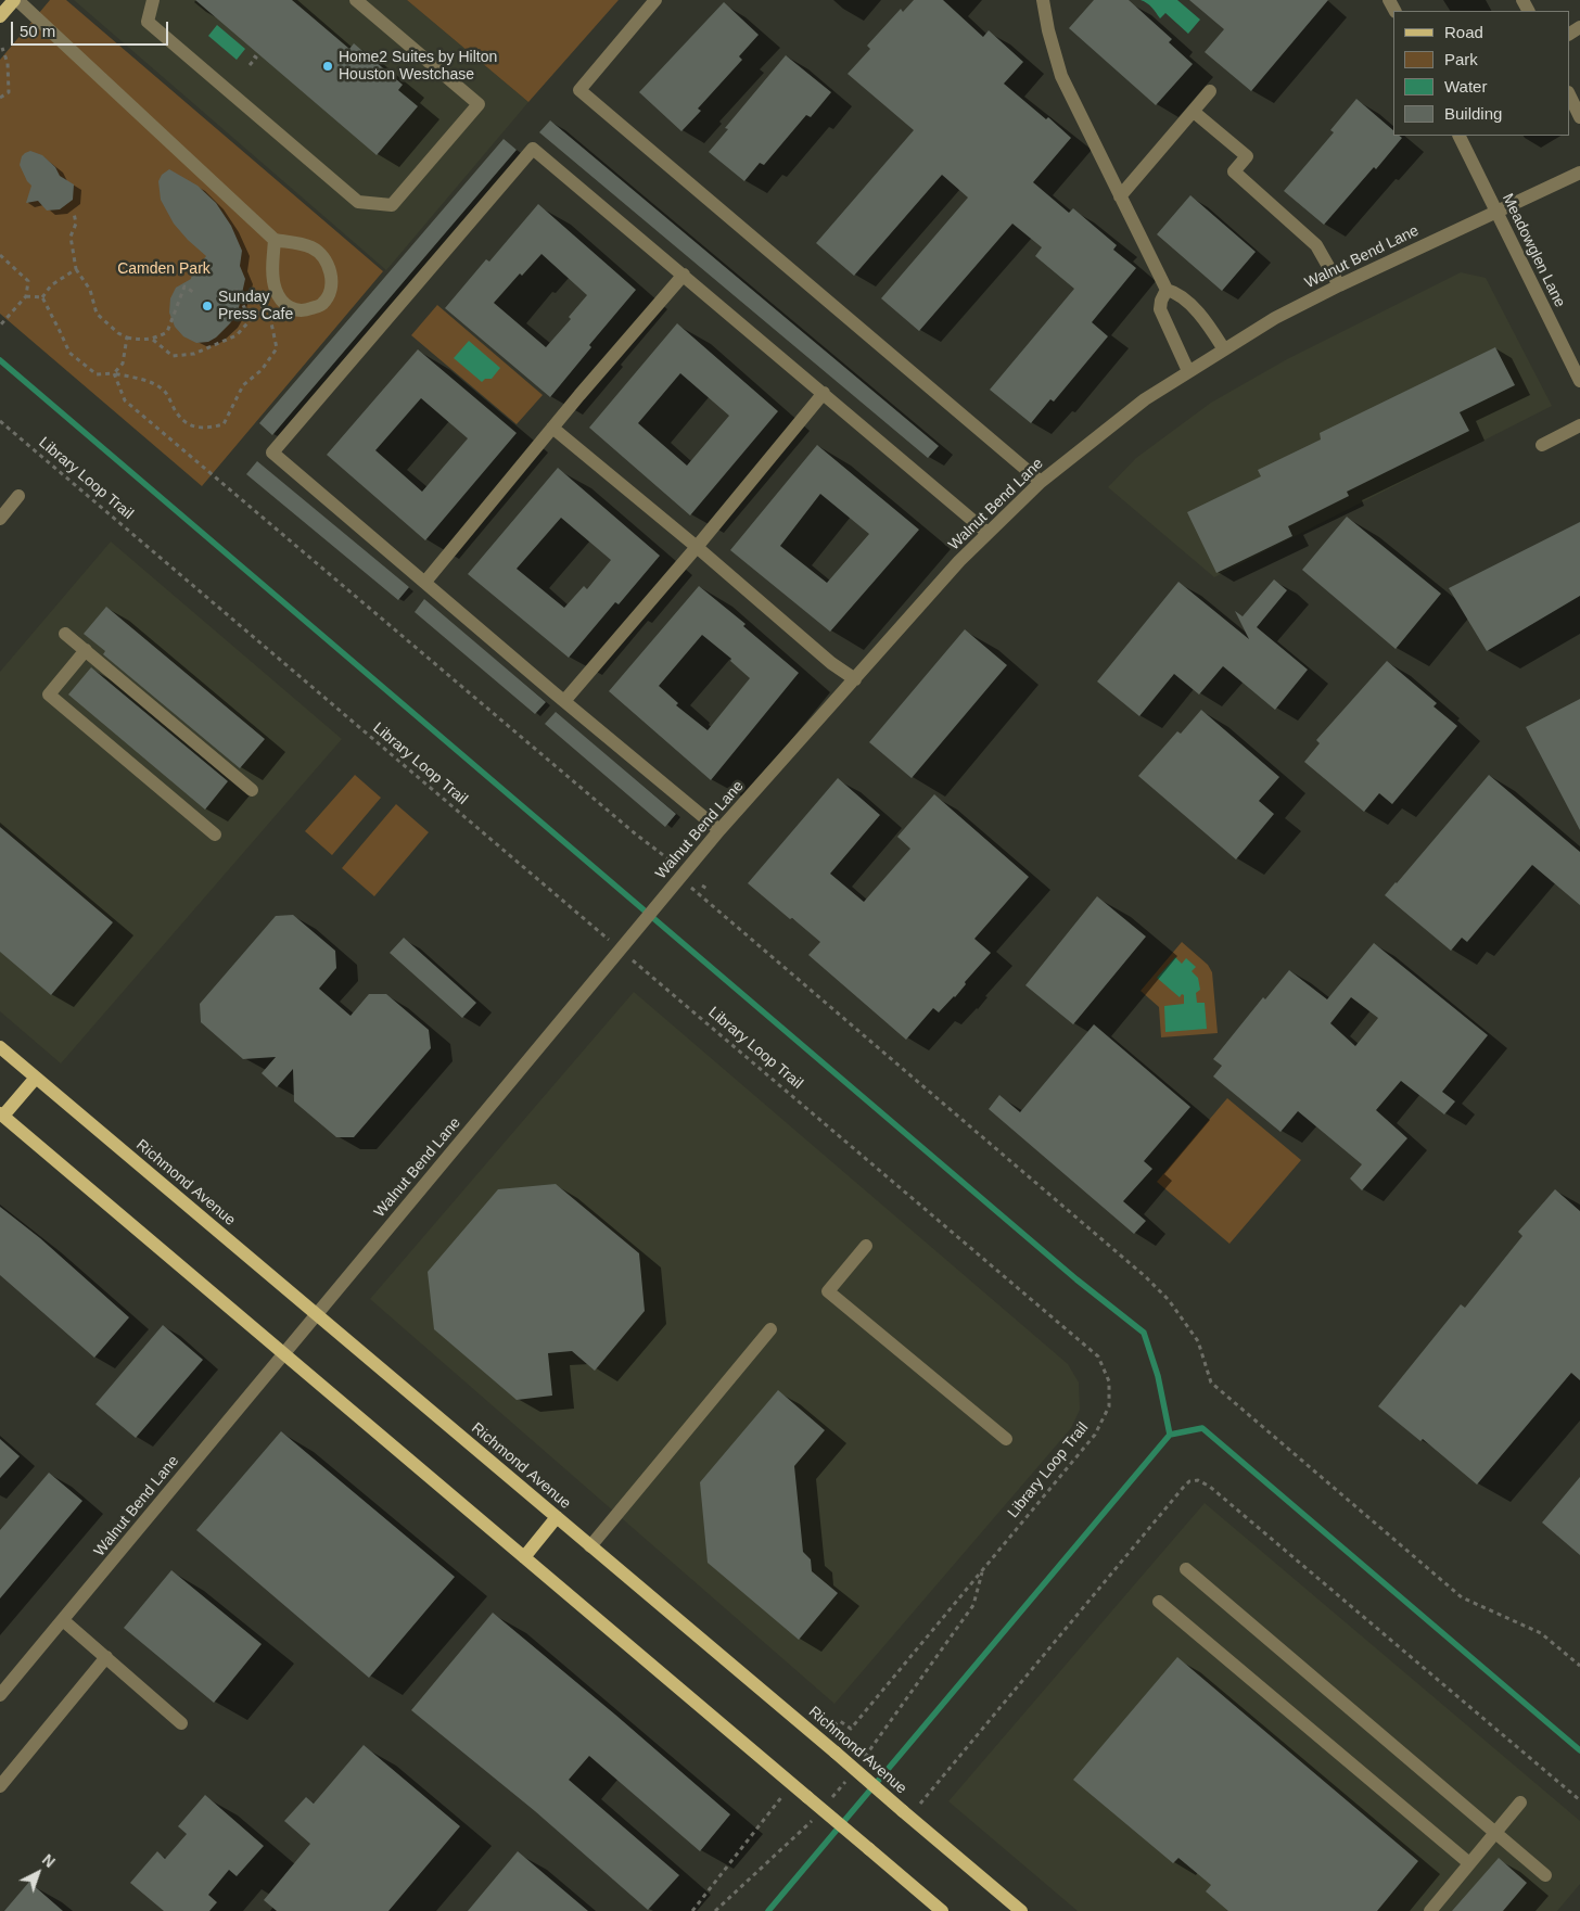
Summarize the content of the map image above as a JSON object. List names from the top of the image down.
{
  "streets": {
    "main road": ["Richmond Avenue"],
    "street": ["Meadowglen Lane", "Walnut Bend Lane"],
    "path": ["Library Loop Trail"]
  },
  "crossings": [
    ["Meadowglen Lane", "Walnut Bend Lane"],
    ["Walnut Bend Lane", "Library Loop Trail"],
    ["Walnut Bend Lane", "Richmond Avenue"],
    ["Library Loop Trail", "Richmond Avenue"]
  ],
  "parks": ["Camden Park"],
  "places": ["Home2 Suites by Hilton Houston Westchase", "Sunday Press Cafe"],
  "legend": [
    "Road",
    "Park",
    "Water",
    "Building"
  ],
  "scale_bar": "50 m",
  "north": "top right"
}
